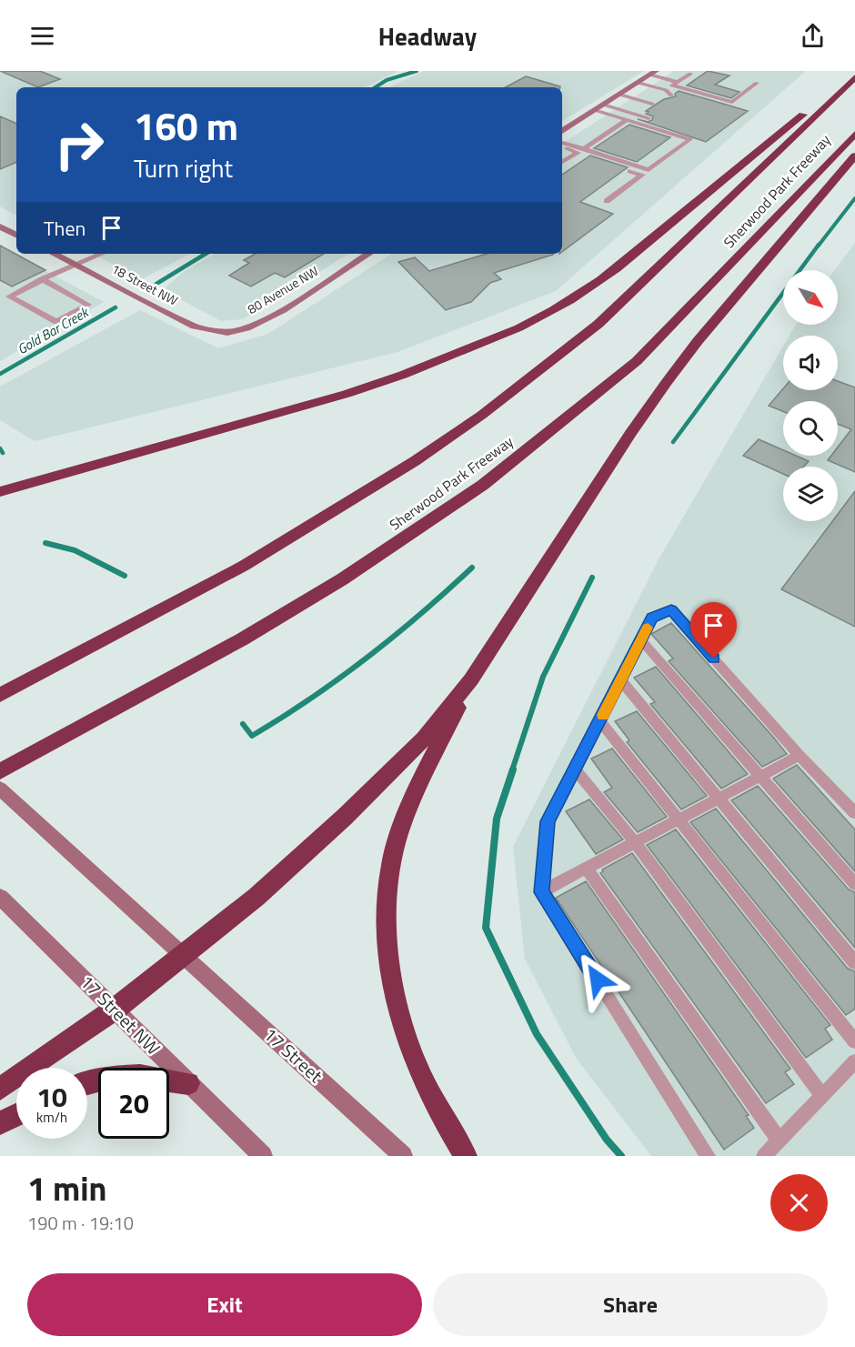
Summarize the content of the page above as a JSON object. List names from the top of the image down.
{
  "streets": {
    "highway": ["Sherwood Park Freeway"],
    "street": [
      "18 Street NW",
      "80 Avenue NW",
      "17 Street NW",
      "17 Street"
    ]
  },
  "crossings": [
    ["18 Street NW", "80 Avenue NW"]
  ],
  "water": ["Gold Bar Creek"],
  "north": "bottom right",
  "page": {
    "header": "Headway",
    "turn": ["160 m", "Turn right"],
    "then": "Then",
    "speed": "10 km/h",
    "limit": "20",
    "heading": ["1 min", "190 m · 19:10"],
    "buttons": ["Exit", "Share"]
  }
}
